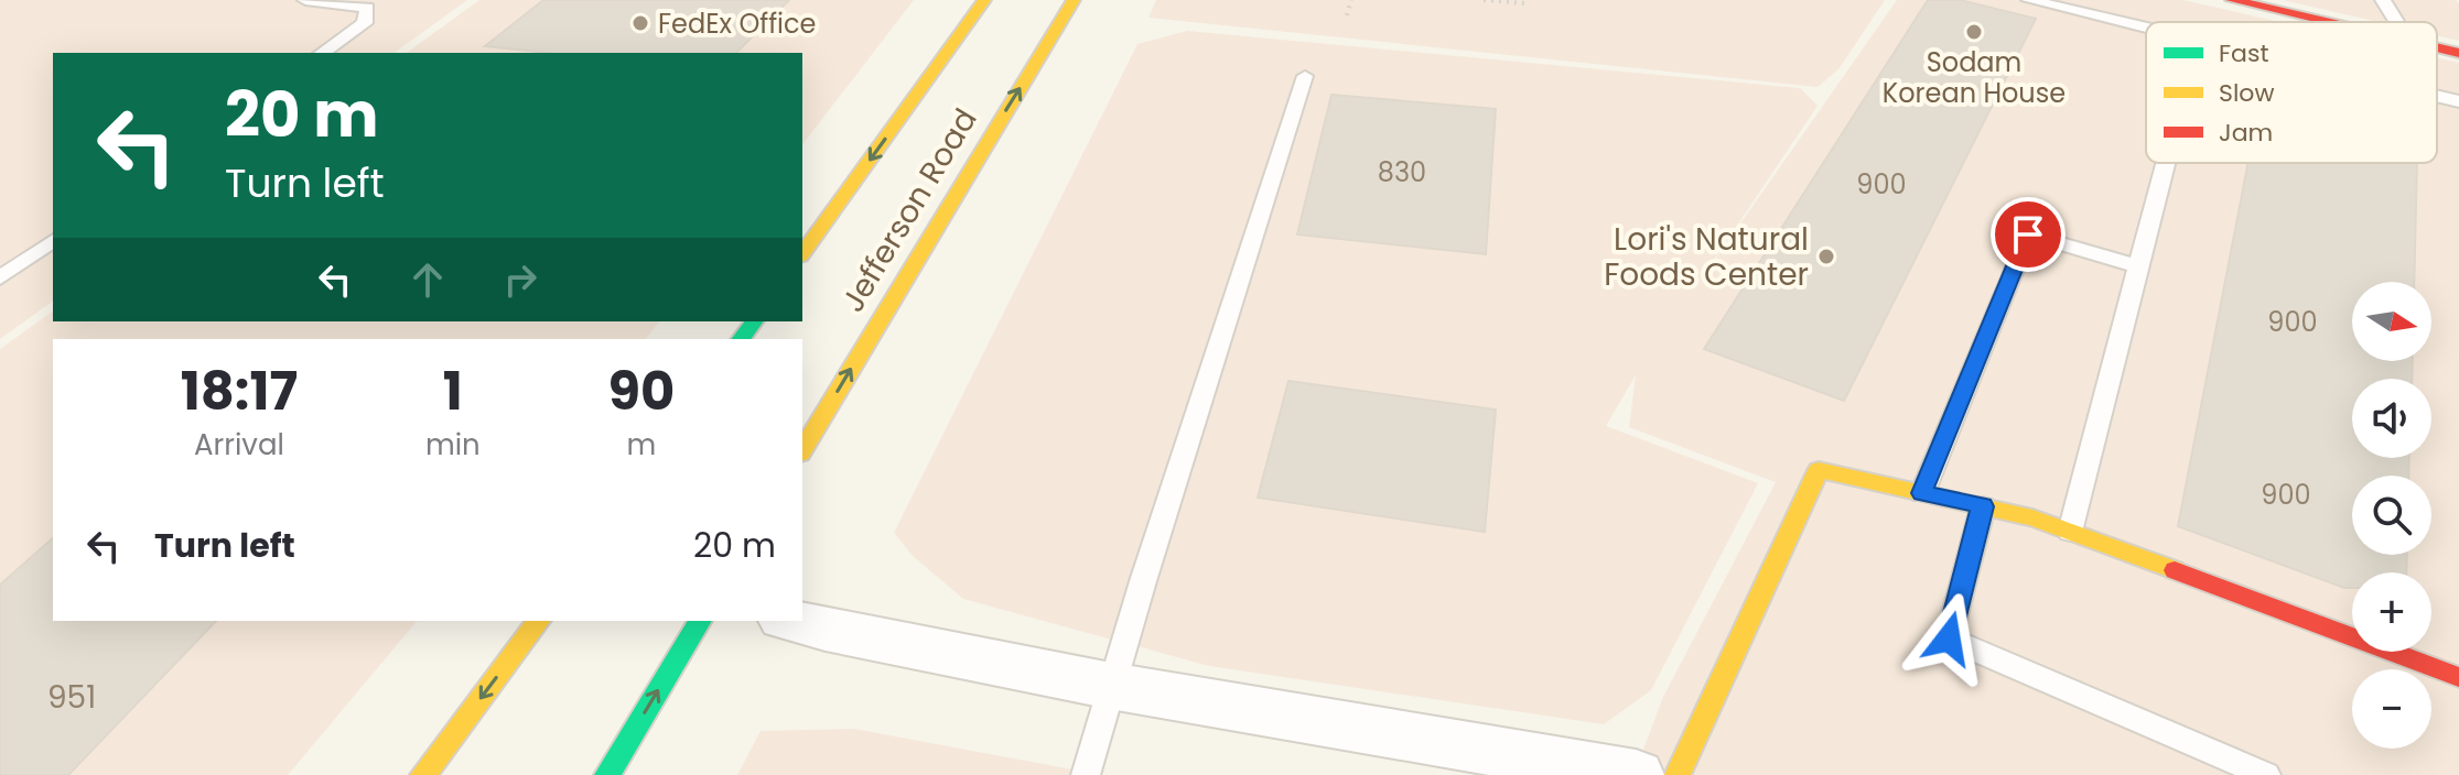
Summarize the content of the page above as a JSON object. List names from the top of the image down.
{
  "streets": {
    "main road": ["Jefferson Road"]
  },
  "places": ["FedEx Office", "Sodam Korean House", "Lori's Natural Foods Center"],
  "house_numbers": [
    "830",
    "900",
    "900",
    "900",
    "951"
  ],
  "legend": ["Fast", "Slow", "Jam"],
  "north": "right",
  "page": {
    "turn": ["20 m", "Turn left"],
    "map_buttons": ["+", "−"],
    "eta": [
      "18:17",
      "Arrival",
      "1",
      "min",
      "90",
      "m"
    ],
    "list": [
      {
        "name": "Turn left",
        "value": "20 m"
      }
    ]
  }
}
